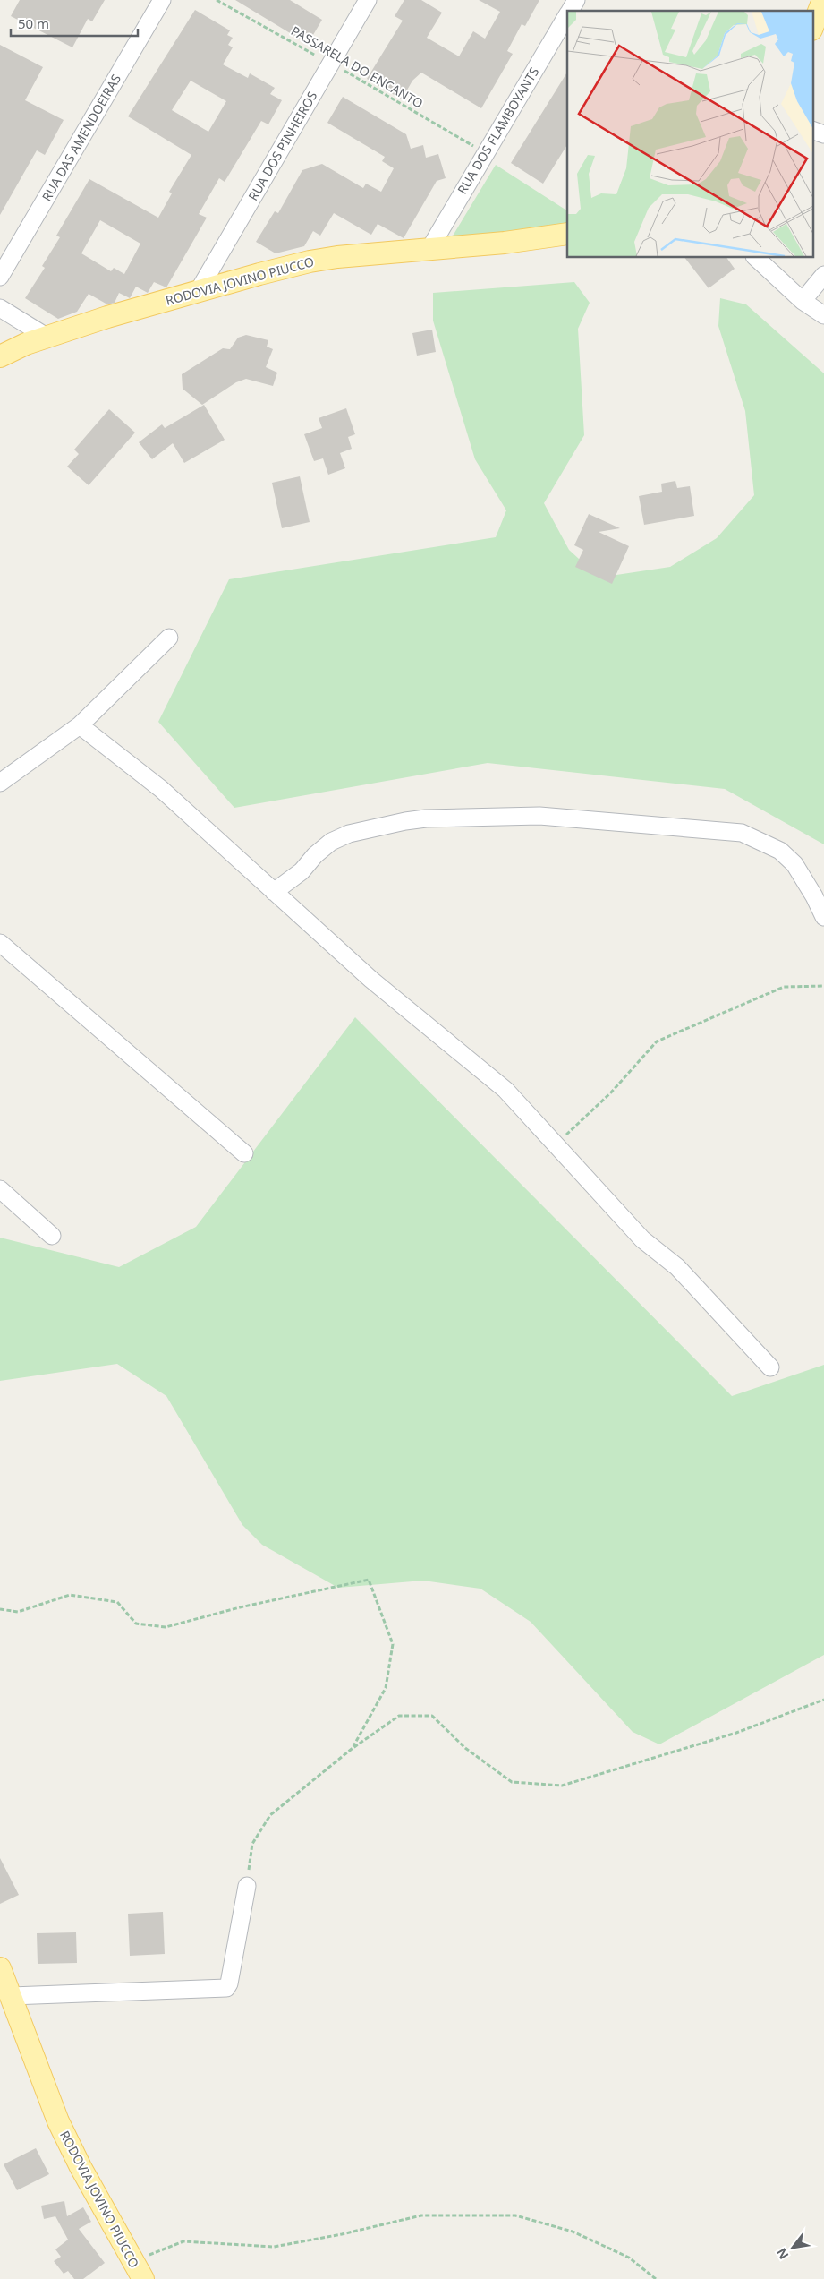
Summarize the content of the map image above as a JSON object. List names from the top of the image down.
{
  "streets": {
    "main road": ["RODOVIA JOVINO PIUCCO"],
    "street": ["RUA DOS FLAMBOYANTS", "RUA DAS AMENDOEIRAS", "RUA DOS PINHEIROS"],
    "path": ["PASSARELA DO ENCANTO"]
  },
  "crossings": [
    ["PASSARELA DO ENCANTO", "RUA DOS FLAMBOYANTS"],
    ["PASSARELA DO ENCANTO", "RUA DOS PINHEIROS"],
    ["RUA DOS FLAMBOYANTS", "RODOVIA JOVINO PIUCCO"],
    ["RUA DOS PINHEIROS", "RODOVIA JOVINO PIUCCO"]
  ],
  "scale_bar": "50 m",
  "north": "bottom left"
}
